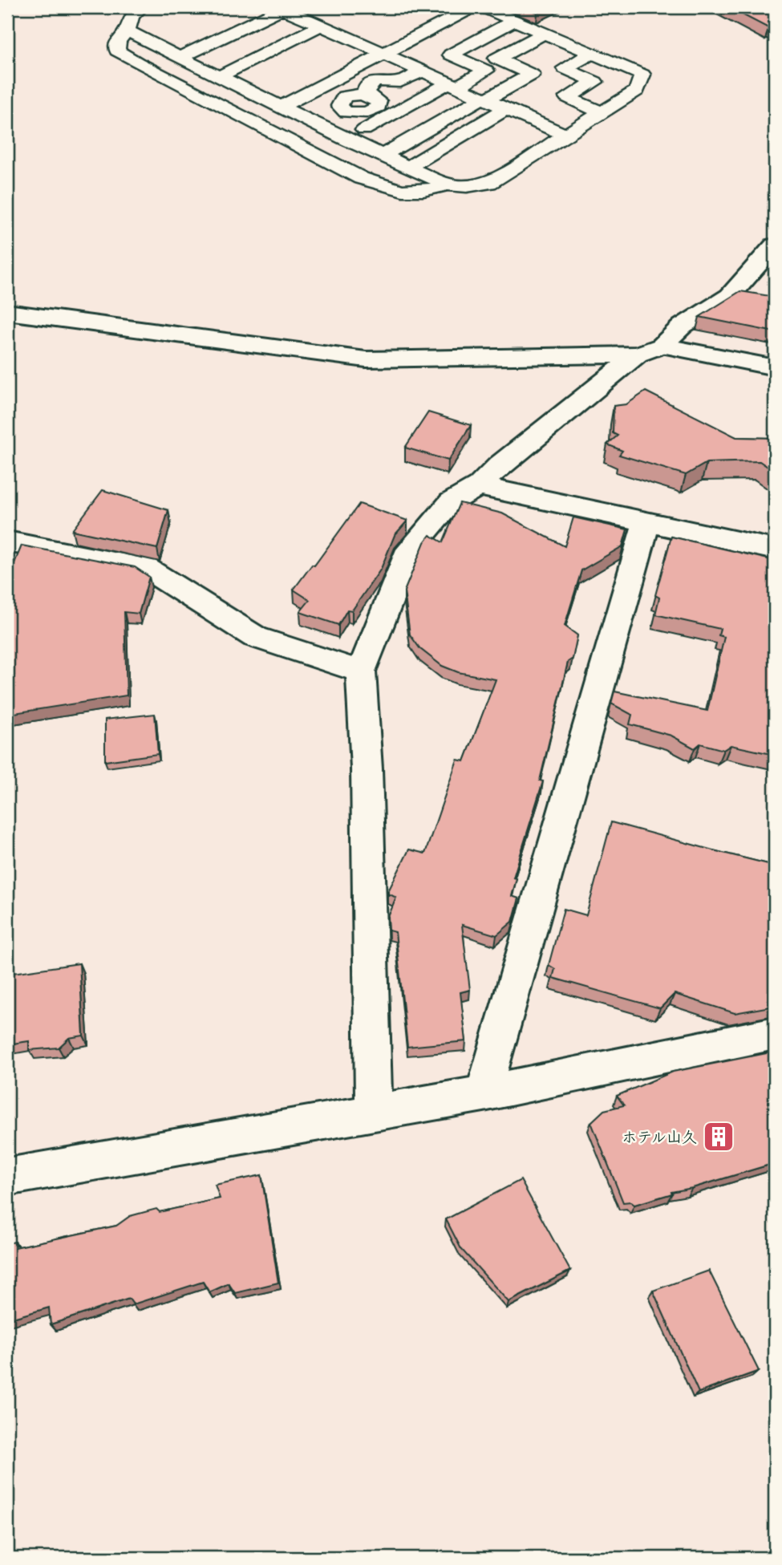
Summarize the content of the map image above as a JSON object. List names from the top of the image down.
{
  "places": {
    "building": ["ホテル山久"]
  }
}
